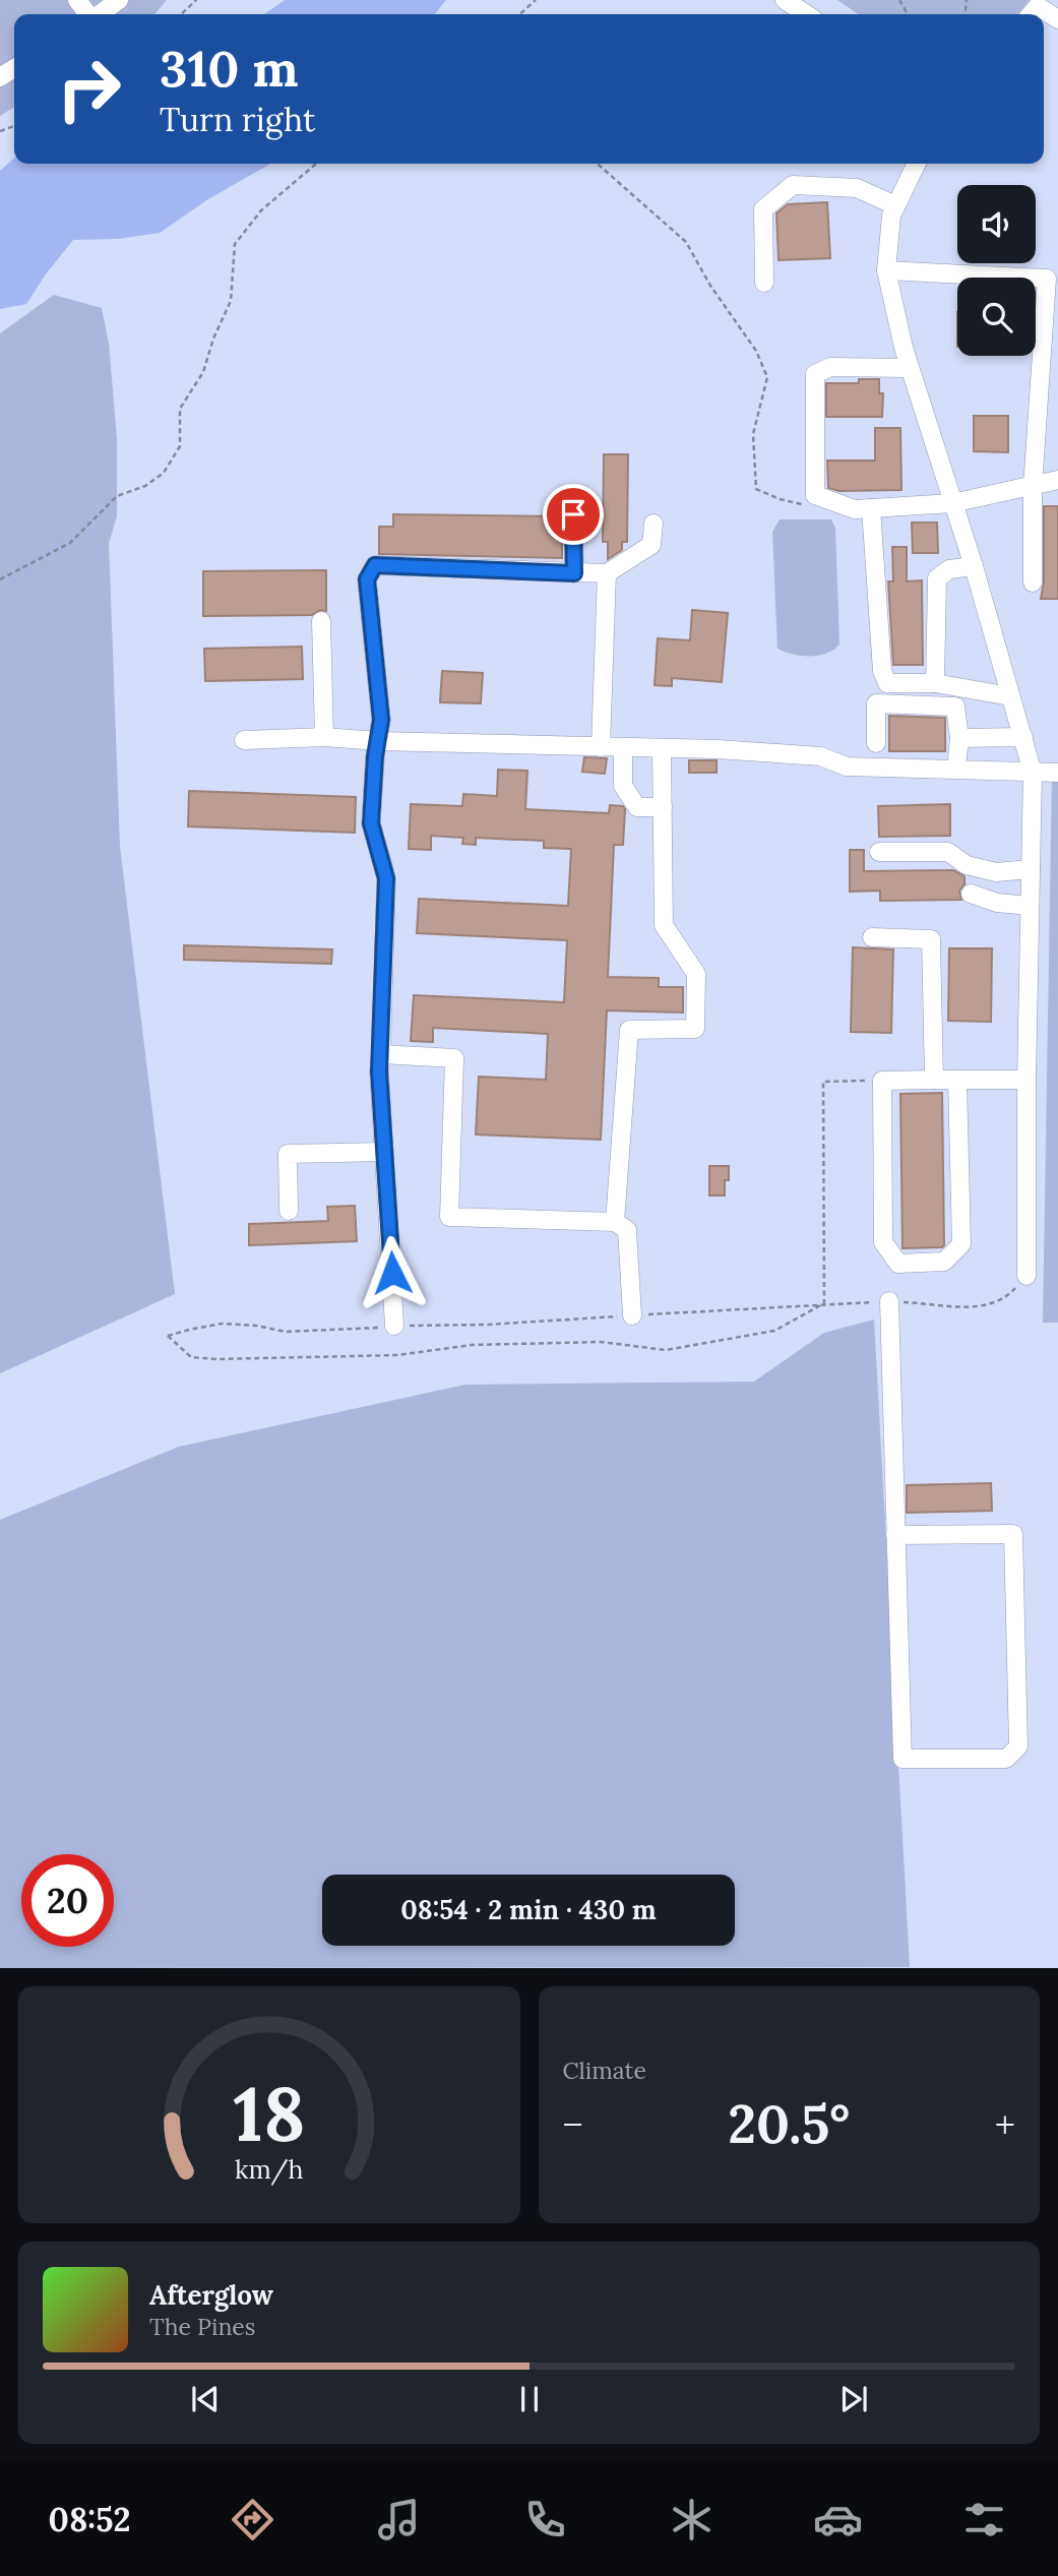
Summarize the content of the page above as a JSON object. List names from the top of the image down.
{
  "page": {
    "turn": ["310 m", "Turn right"],
    "limit": "20",
    "trip": "08:54 · 2 min · 430 m",
    "tile": "Climate",
    "heat": ["−", "20.5°", "+"],
    "song": ["Afterglow", "The Pines"],
    "tabs": "08:52",
    "gauge": ["18", "km/h"]
  }
}
